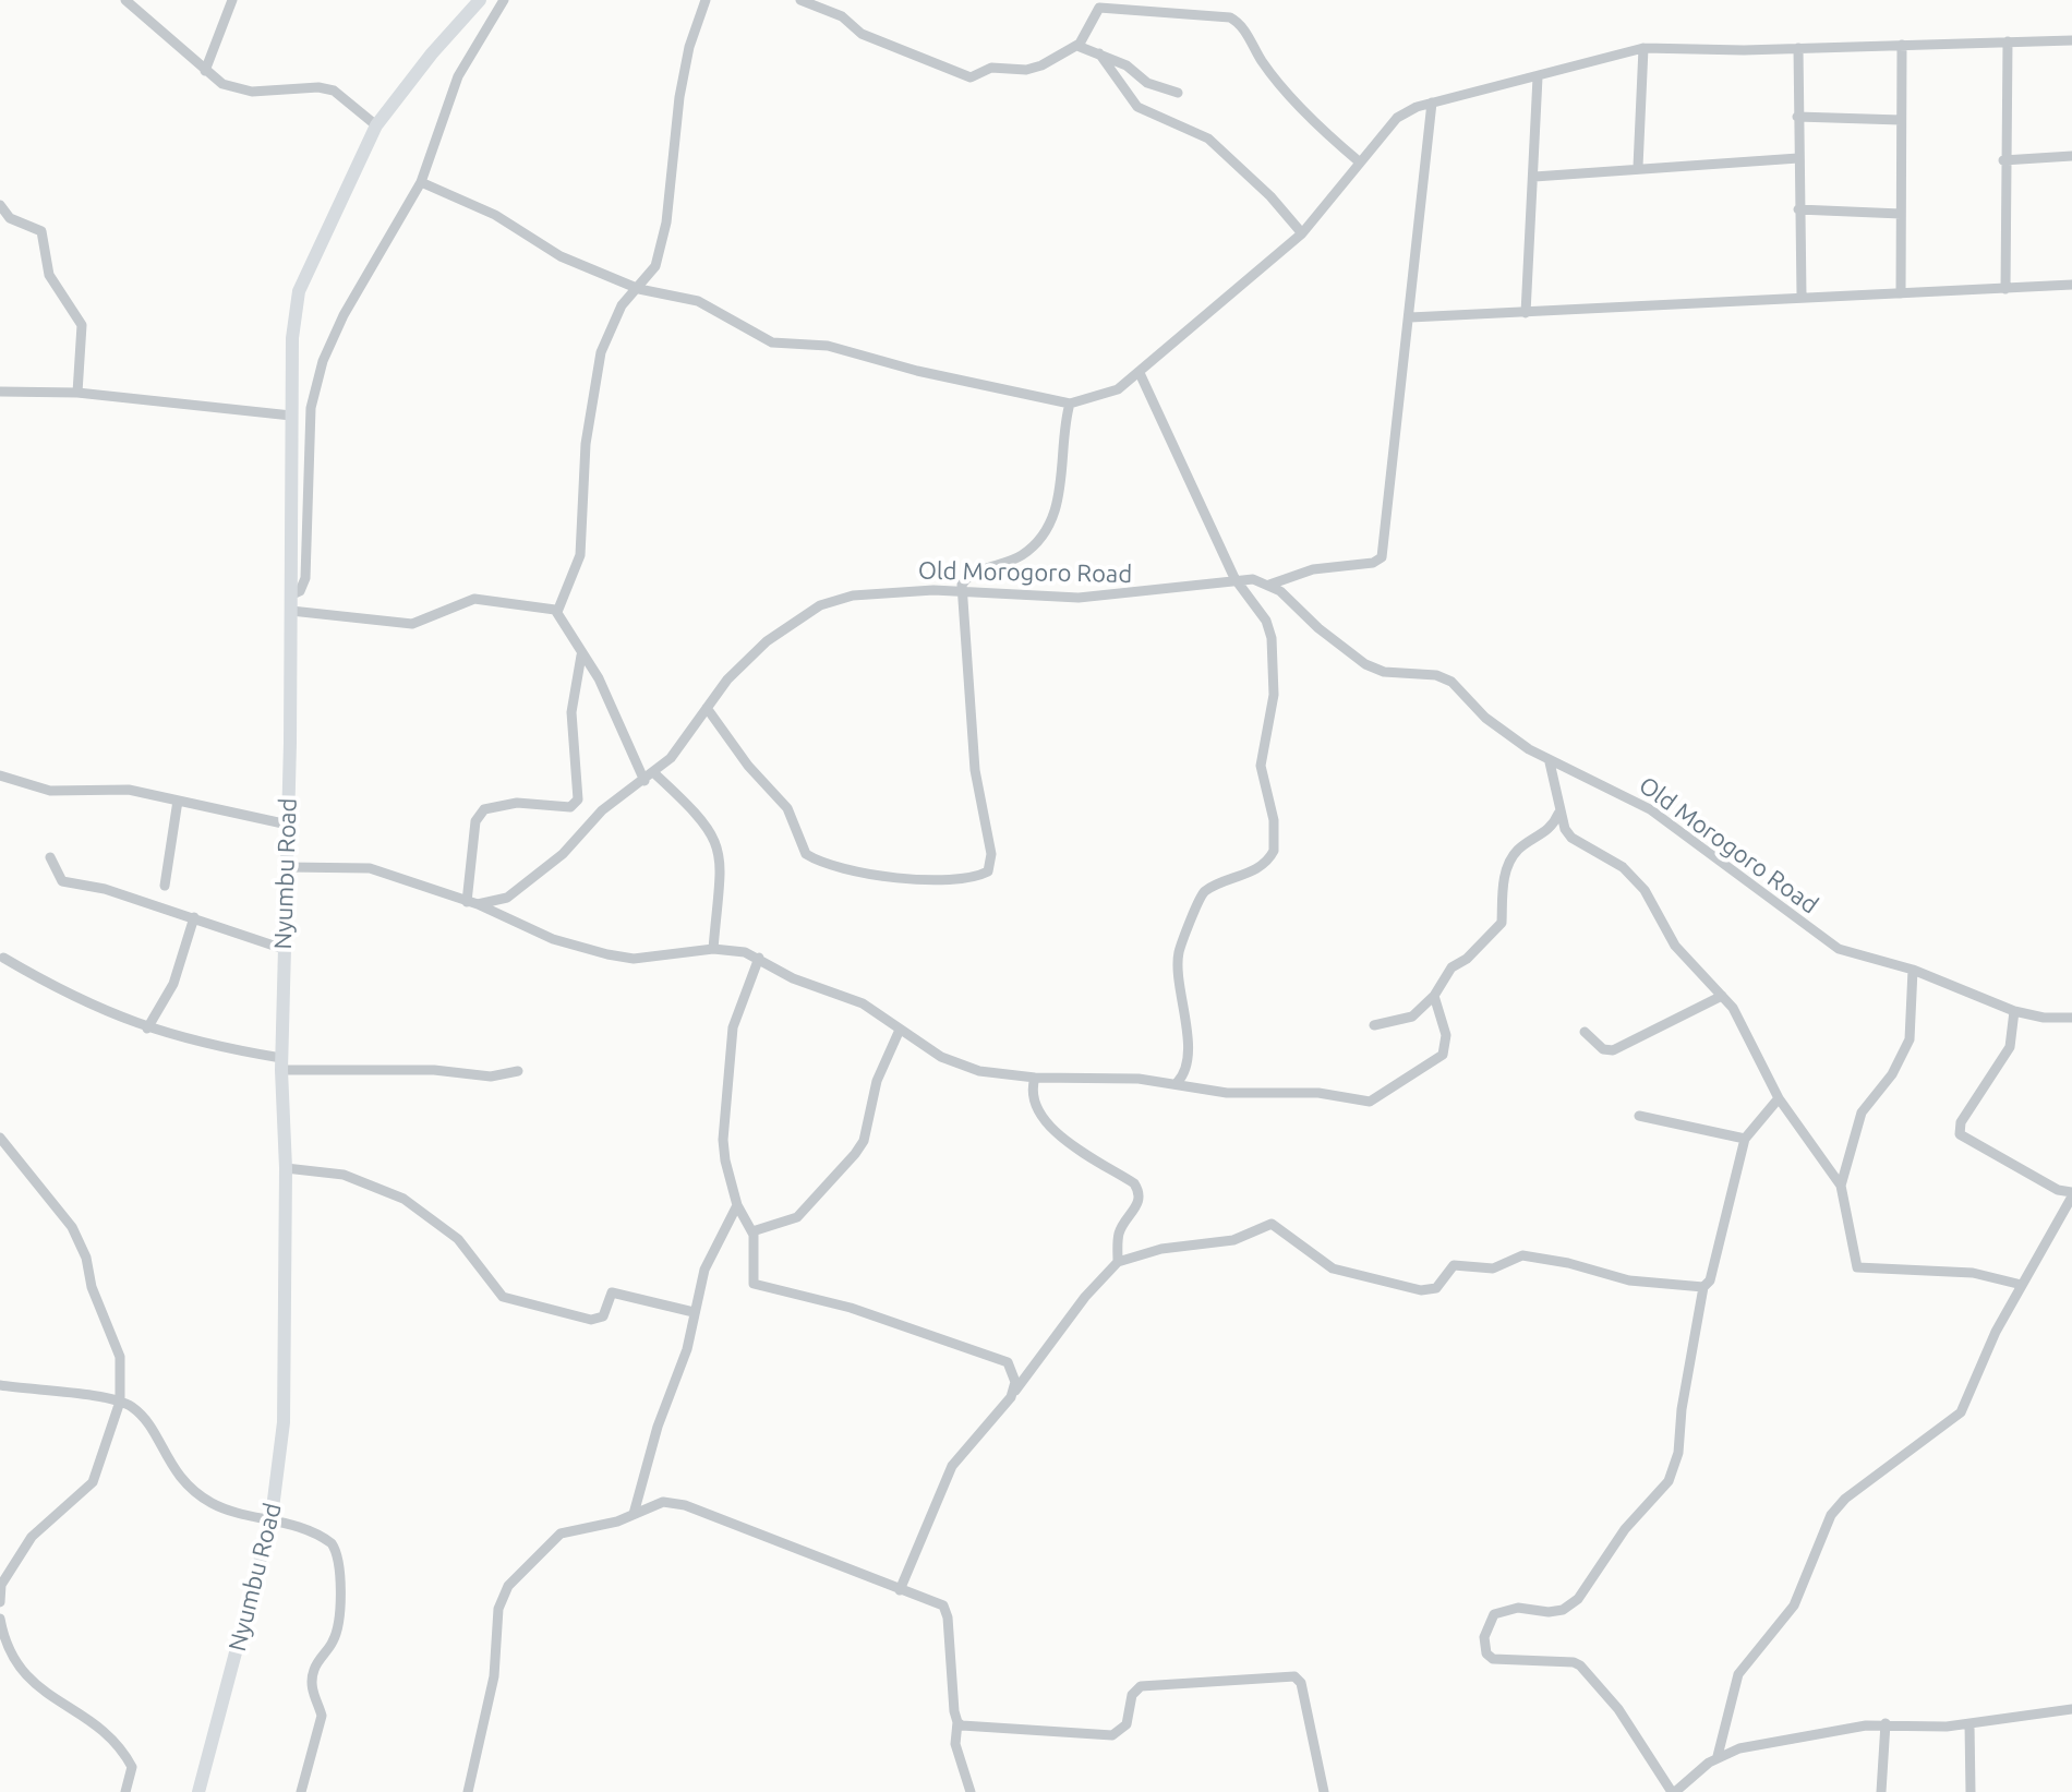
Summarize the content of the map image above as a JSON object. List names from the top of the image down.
{
  "streets": {
    "street": ["Old Morogoro Road", "Nyumbu Road"]
  }
}
